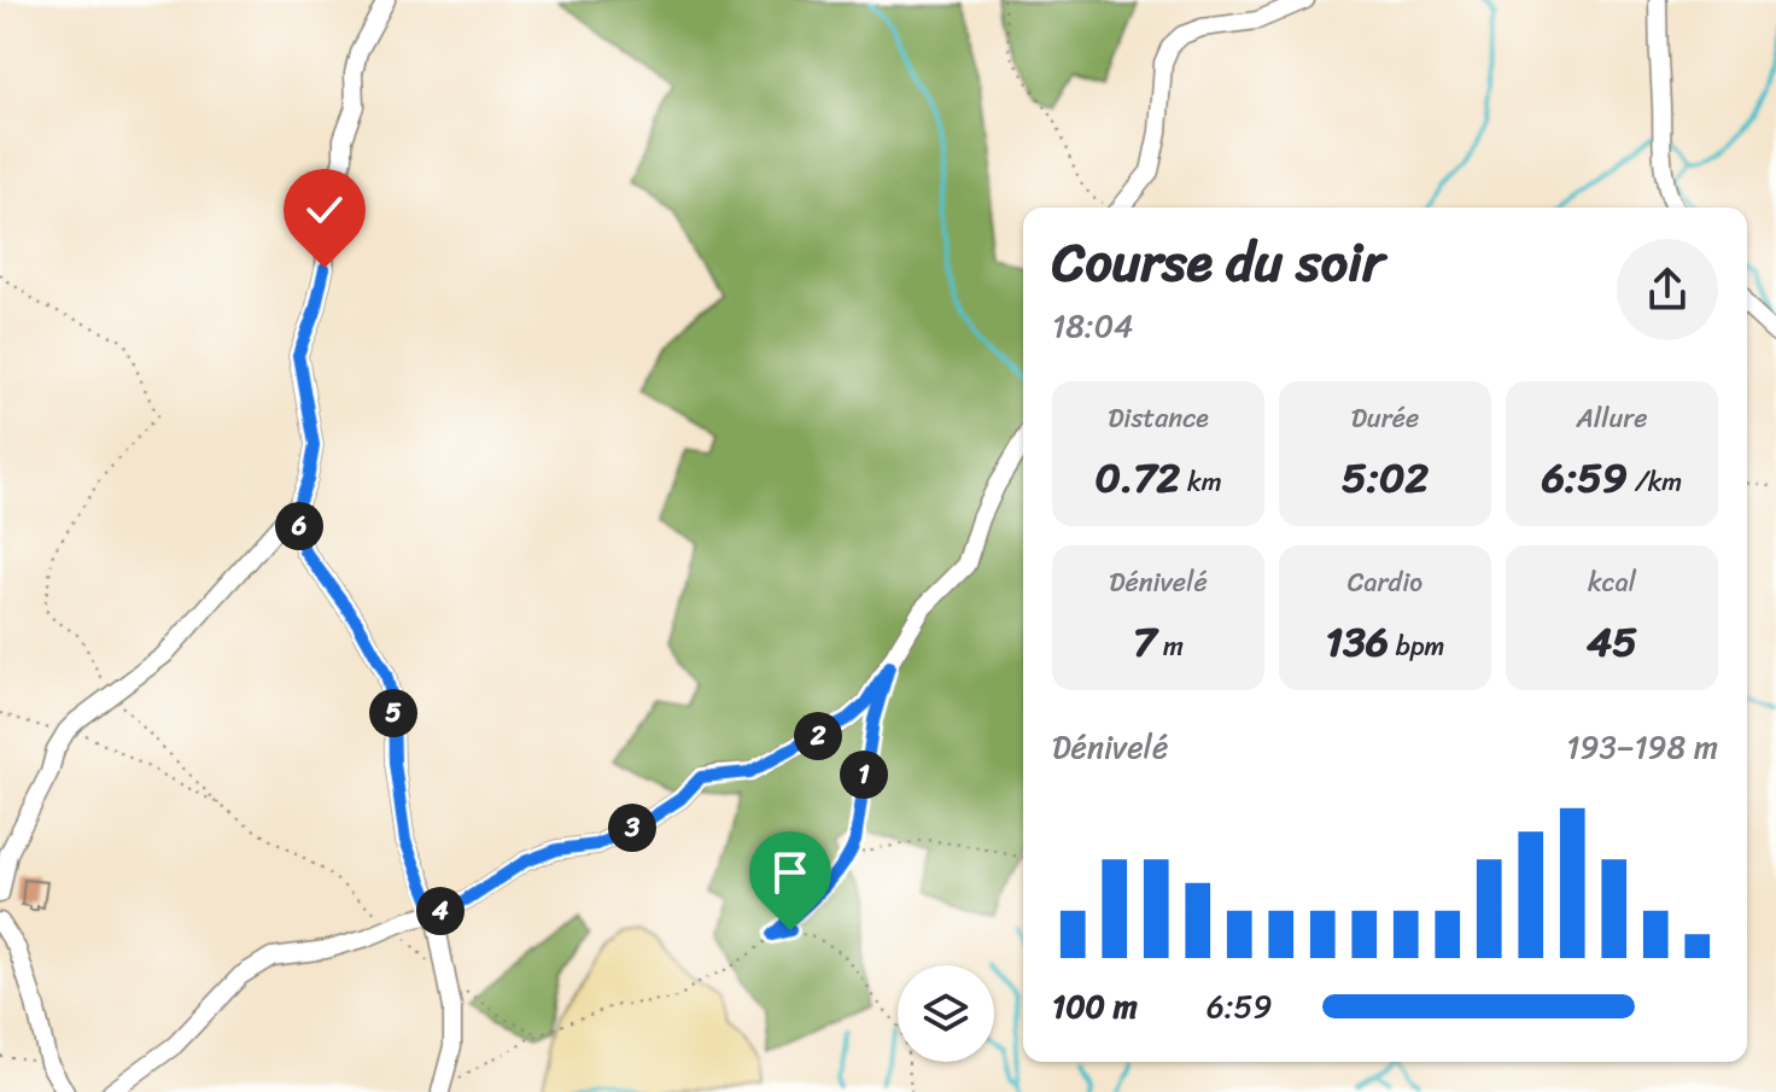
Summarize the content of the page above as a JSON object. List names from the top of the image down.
{
  "page": {
    "heading": ["Course du soir", "18:04"],
    "stats": [
      ["Distance", "0.72 km"],
      ["Durée", "5:02"],
      ["Allure", "6:59 /km"],
      ["Dénivelé", "7 m"],
      ["Cardio", "136 bpm"],
      ["kcal", "45"]
    ],
    "pins": [
      "6",
      "5",
      "2",
      "1",
      "3",
      "4"
    ],
    "chart": ["Dénivelé", "193–198 m"],
    "list": [
      {
        "name": "100 m",
        "note": "6:59"
      }
    ]
  }
}
